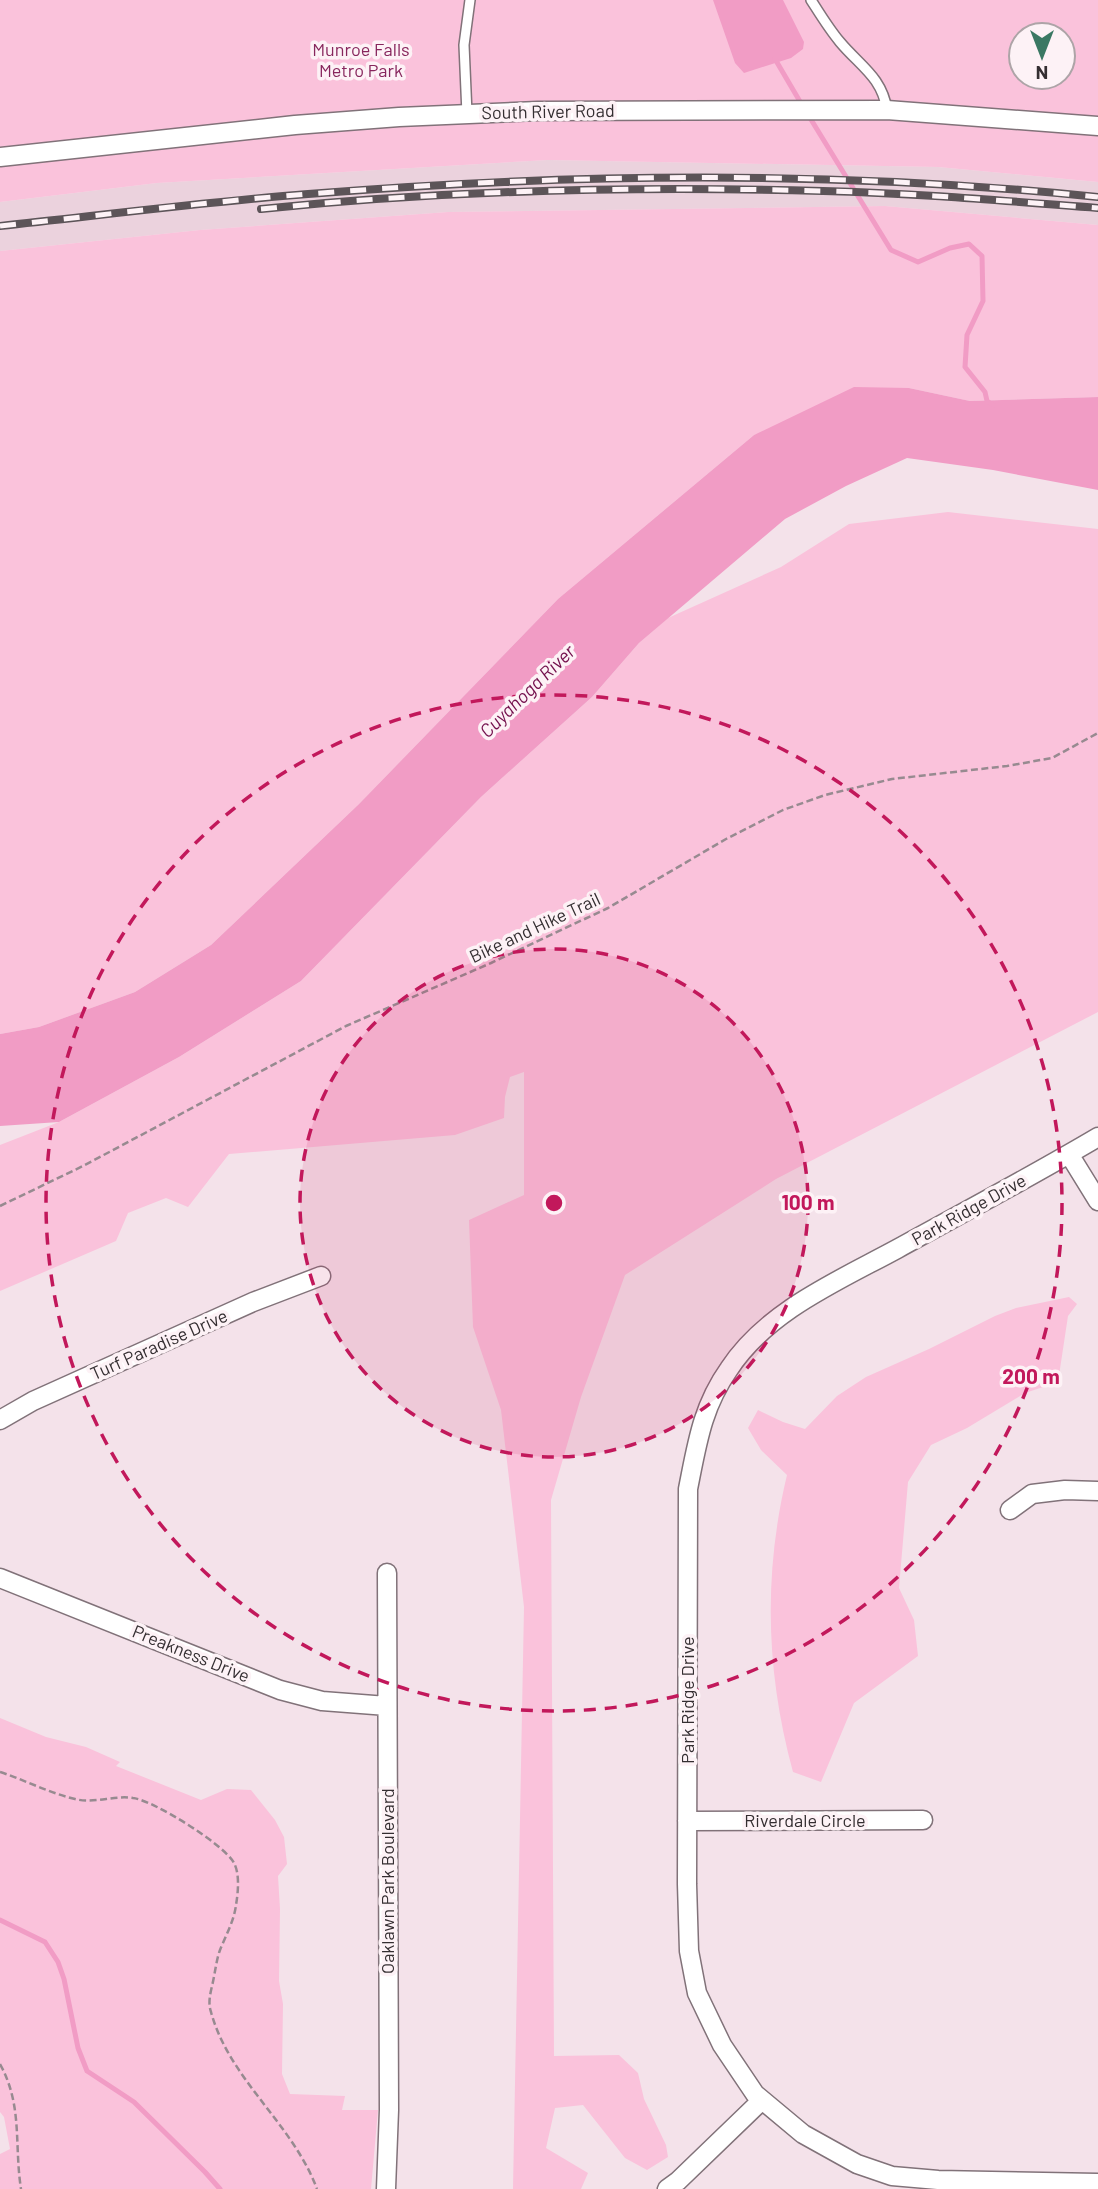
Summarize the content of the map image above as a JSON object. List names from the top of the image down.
{
  "streets": {
    "street": [
      "South River Road",
      "Park Ridge Drive",
      "Turf Paradise Drive",
      "Preakness Drive",
      "Riverdale Circle",
      "Oaklawn Park Boulevard"
    ],
    "path": ["Bike and Hike Trail"]
  },
  "crossings": [
    ["Park Ridge Drive", "Riverdale Circle"],
    ["Preakness Drive", "Oaklawn Park Boulevard"]
  ],
  "water": ["Cuyahoga River"],
  "parks": ["Munroe Falls Metro Park"],
  "north": "bottom",
  "rings": ["100 m", "200 m"]
}
